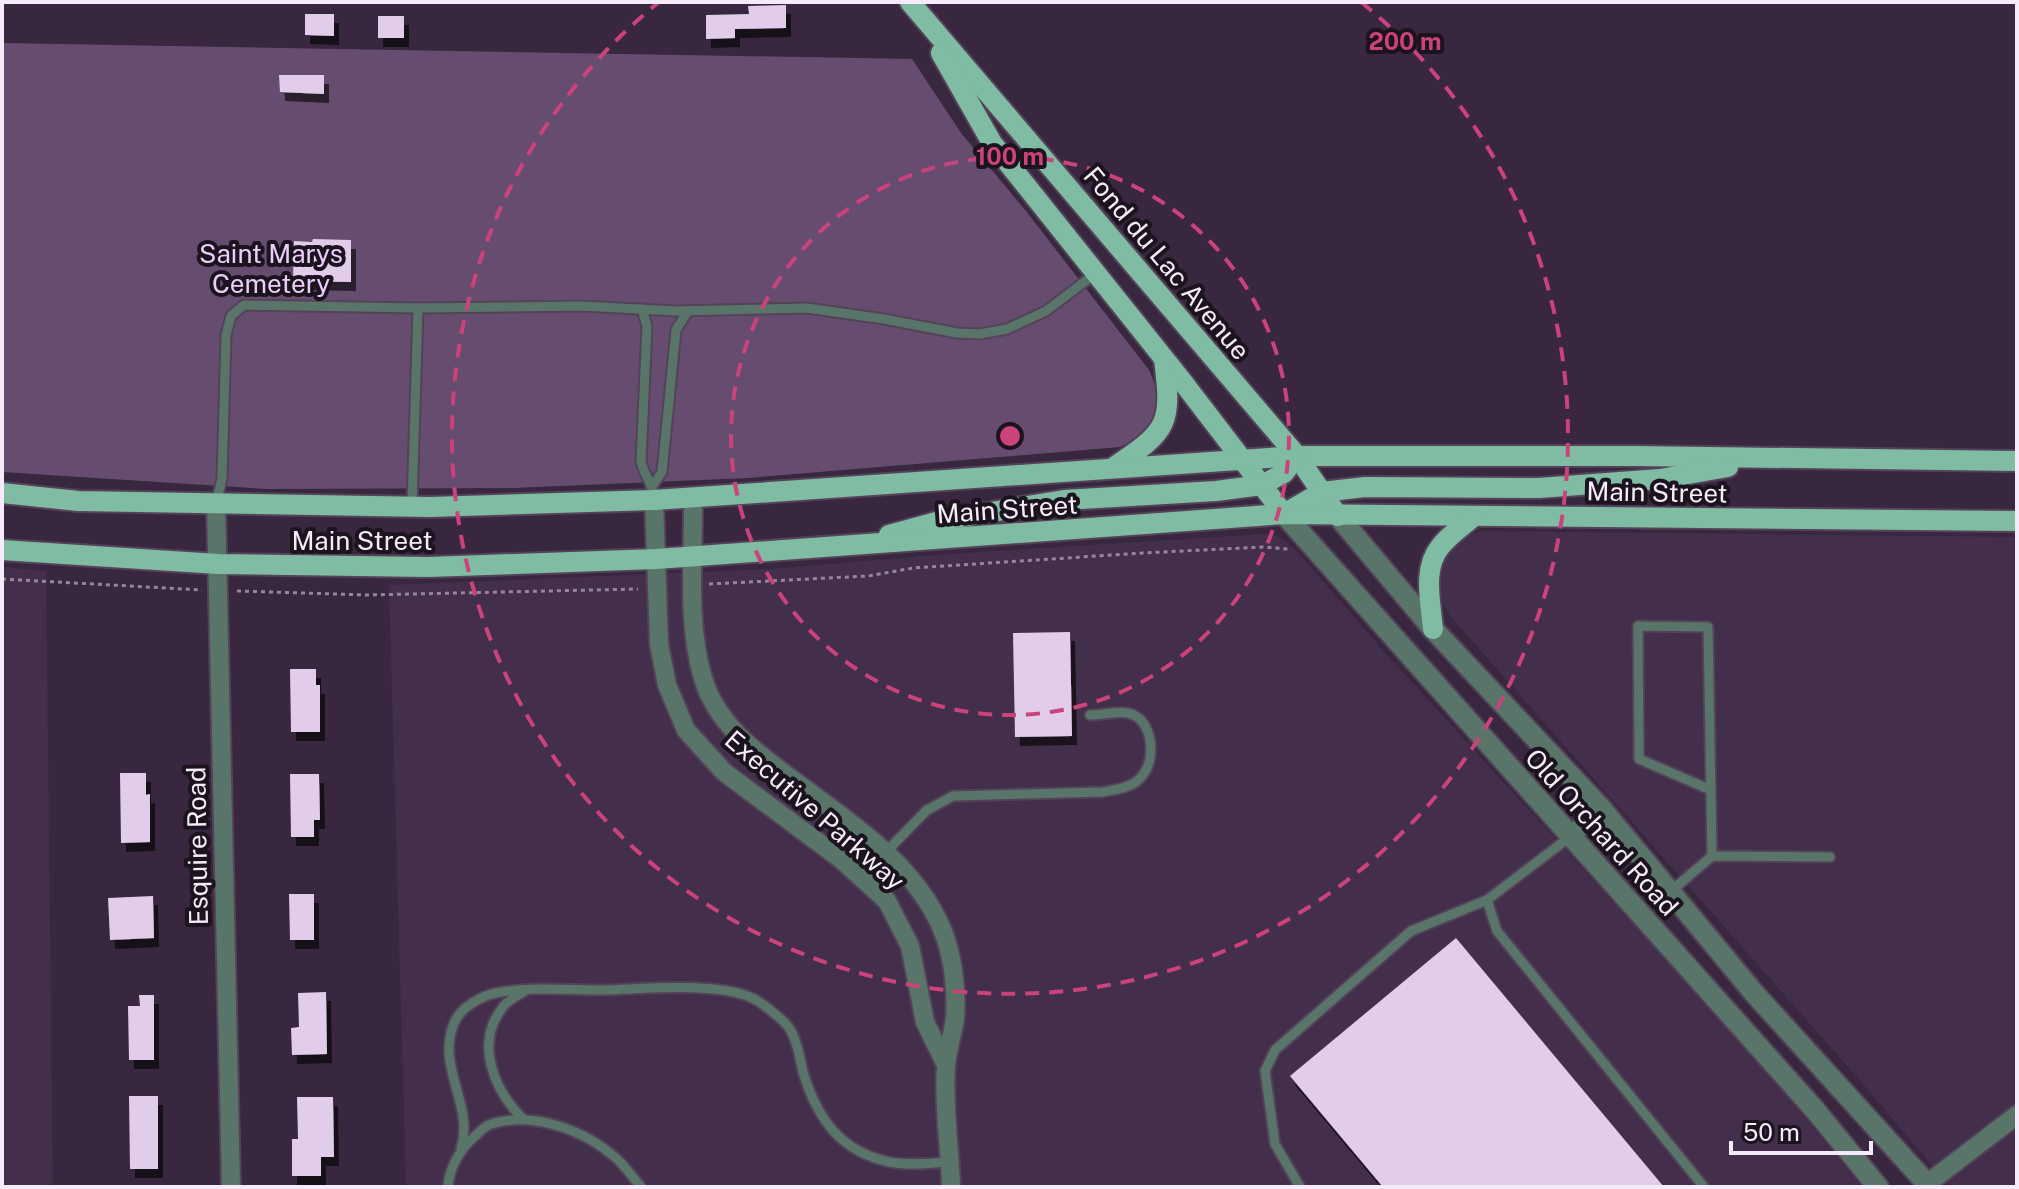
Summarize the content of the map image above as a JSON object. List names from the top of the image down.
{
  "streets": {
    "main road": ["Fond du Lac Avenue", "Main Street"],
    "street": ["Executive Parkway", "Old Orchard Road", "Esquire Road"]
  },
  "crossings": [
    ["Fond du Lac Avenue", "Main Street"],
    ["Fond du Lac Avenue", "Old Orchard Road"],
    ["Main Street", "Executive Parkway"],
    ["Main Street", "Old Orchard Road"],
    ["Main Street", "Esquire Road"]
  ],
  "parks": ["Saint Marys Cemetery"],
  "scale_bar": "50 m",
  "rings": ["200 m", "100 m"]
}
